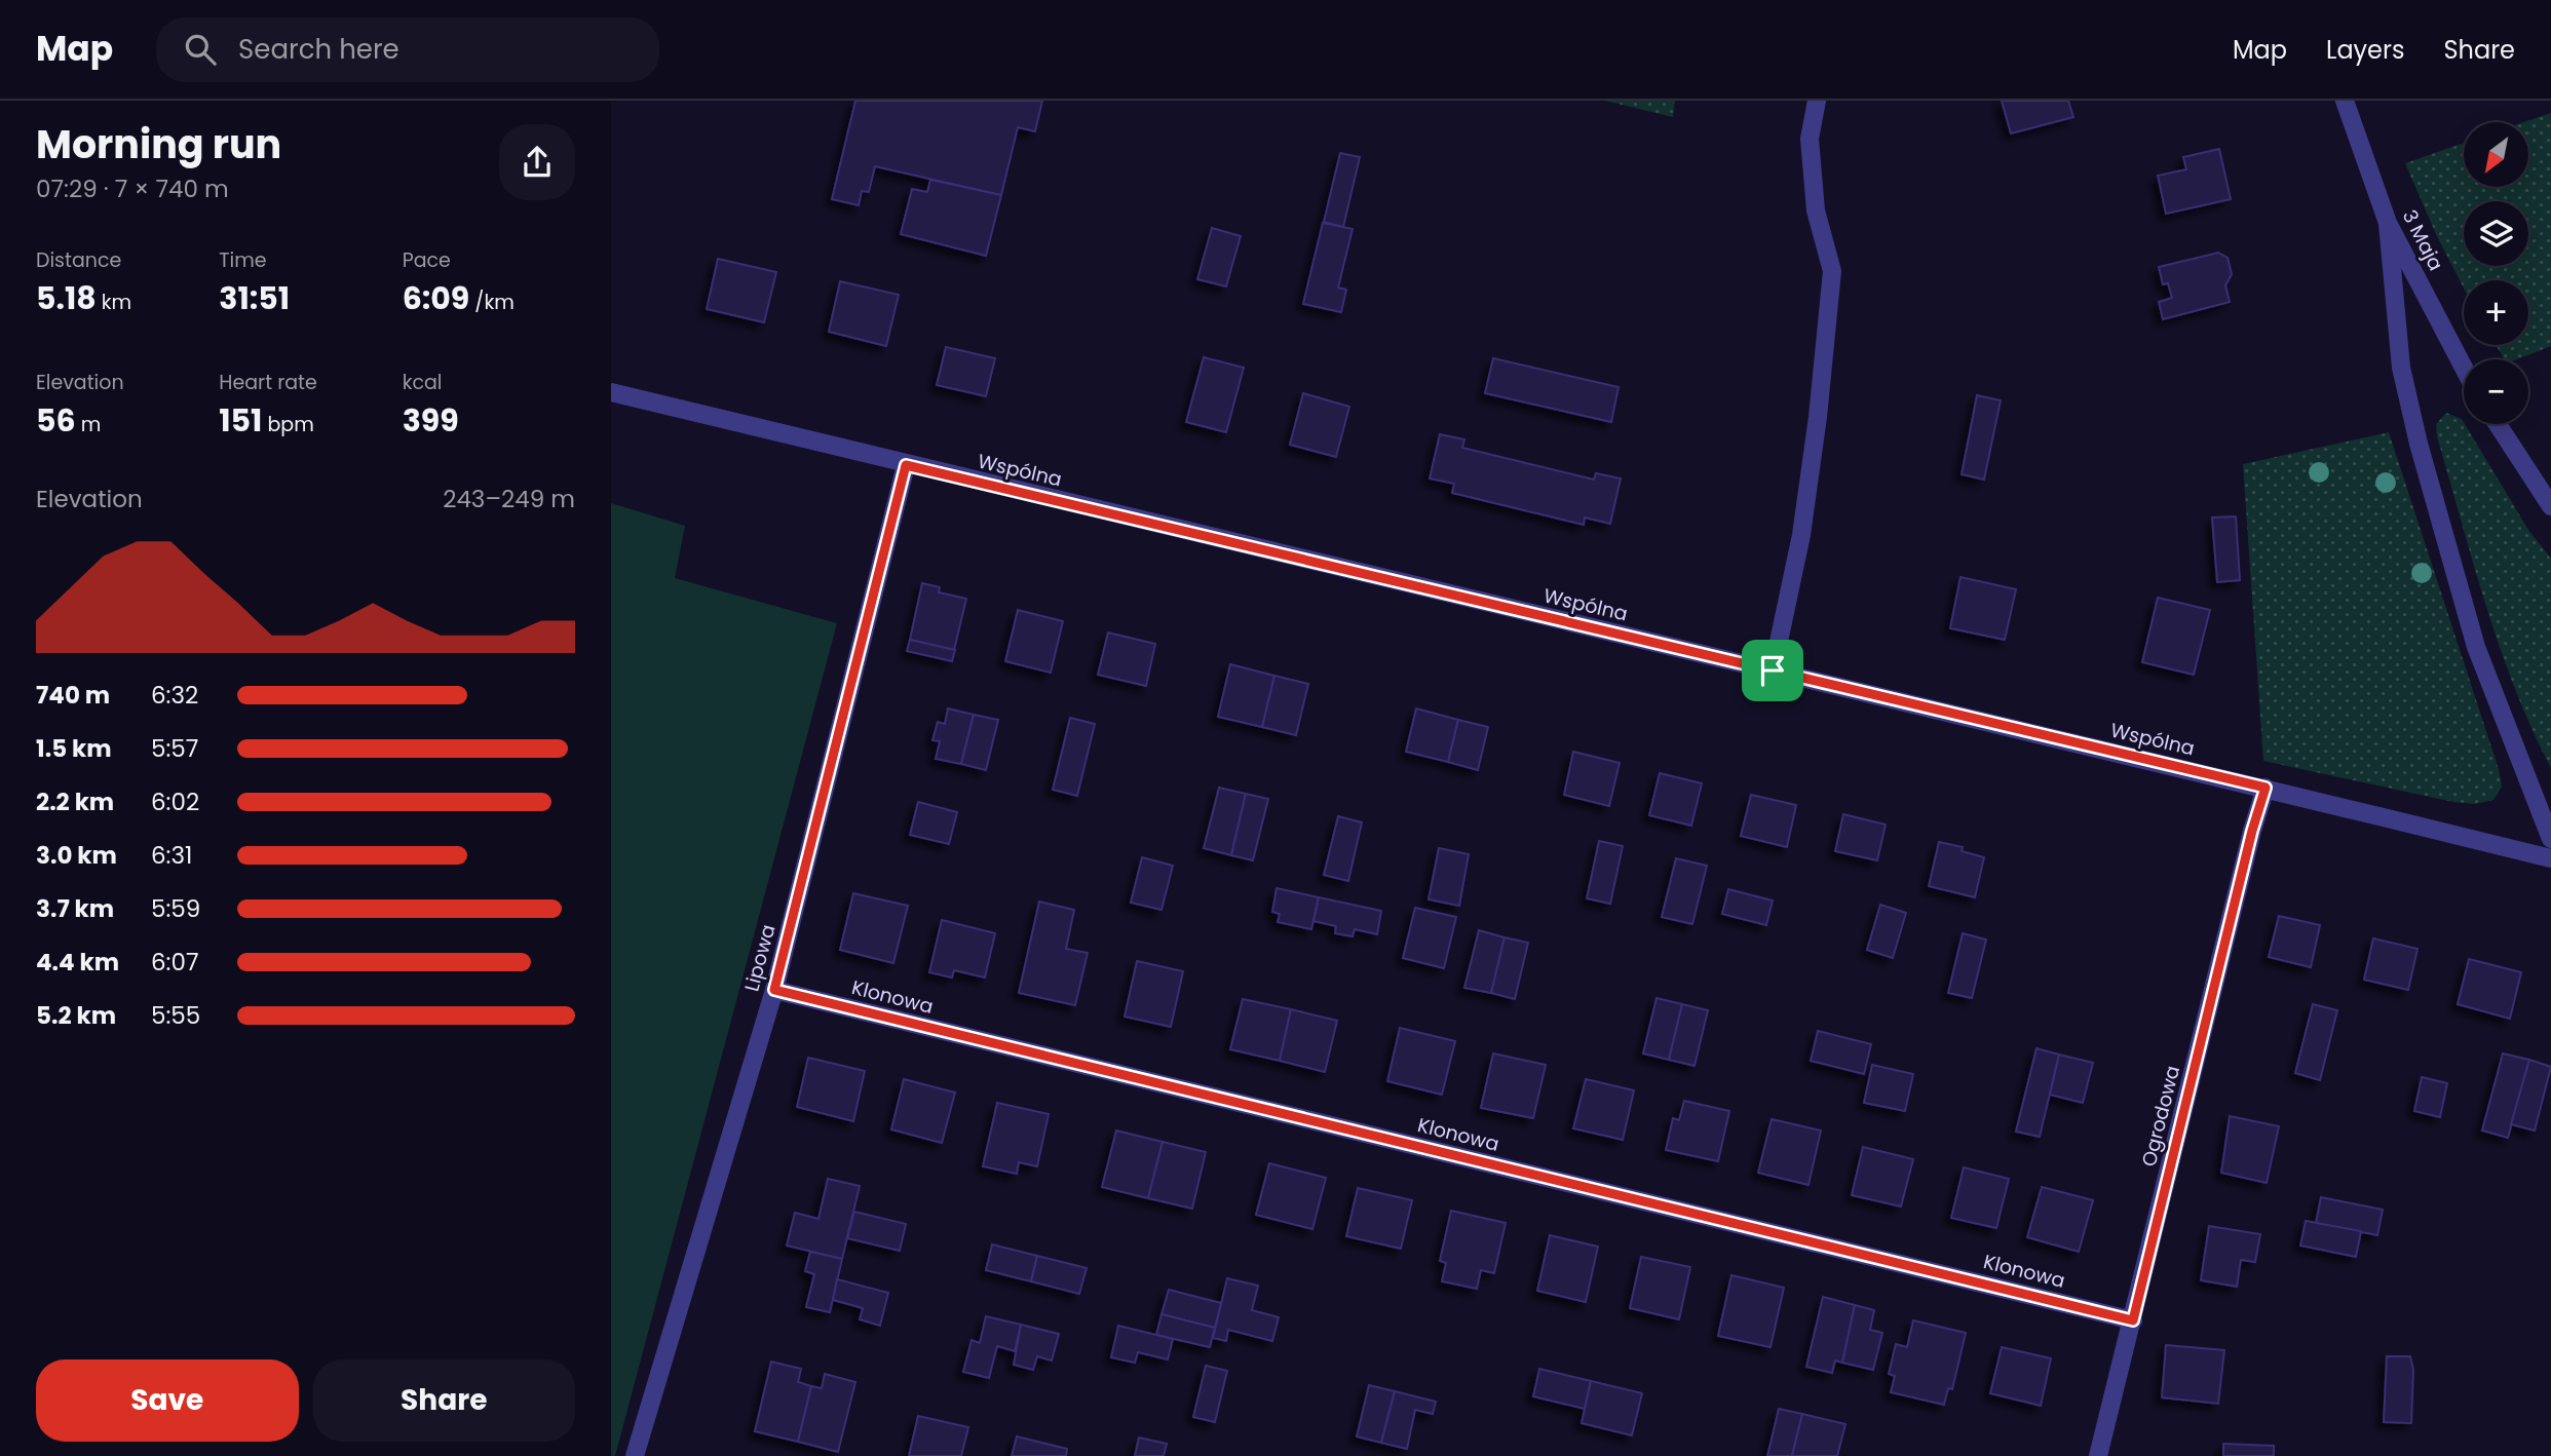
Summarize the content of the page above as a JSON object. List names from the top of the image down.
{
  "streets": {
    "street": [
      "3 Maja",
      "Wspólna",
      "Lipowa",
      "Klonowa",
      "Ogrodowa"
    ]
  },
  "crossings": [
    ["Wspólna", "Lipowa"],
    ["Wspólna", "Ogrodowa"],
    ["Lipowa", "Klonowa"],
    ["Klonowa", "Ogrodowa"]
  ],
  "north": "bottom left",
  "page": {
    "header": "Map",
    "search": "Search here",
    "nav": ["Map", "Layers", "Share"],
    "heading": ["Morning run", "07:29 · 7 × 740 m"],
    "map_buttons": ["+", "−"],
    "stats": [
      ["Distance", "5.18 km"],
      ["Time", "31:51"],
      ["Pace", "6:09 /km"],
      ["Elevation", "56 m"],
      ["Heart rate", "151 bpm"],
      ["kcal", "399"]
    ],
    "chart": ["Elevation", "243–249 m"],
    "list": [
      {
        "name": "740 m",
        "note": "6:32"
      },
      {
        "name": "1.5 km",
        "note": "5:57"
      },
      {
        "name": "2.2 km",
        "note": "6:02"
      },
      {
        "name": "3.0 km",
        "note": "6:31"
      },
      {
        "name": "3.7 km",
        "note": "5:59"
      },
      {
        "name": "4.4 km",
        "note": "6:07"
      },
      {
        "name": "5.2 km",
        "note": "5:55"
      }
    ],
    "buttons": ["Save", "Share"]
  }
}
